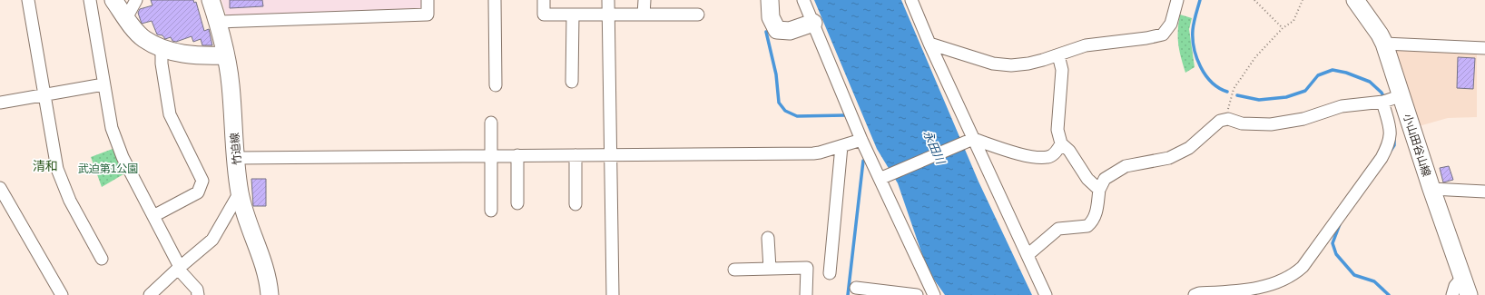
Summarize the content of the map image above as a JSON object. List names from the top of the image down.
{
  "streets": {
    "street": ["小山田谷山線", "竹迫線"]
  },
  "districts": ["清和"],
  "water": ["永田川"],
  "parks": ["武迫第1公園"]
}
